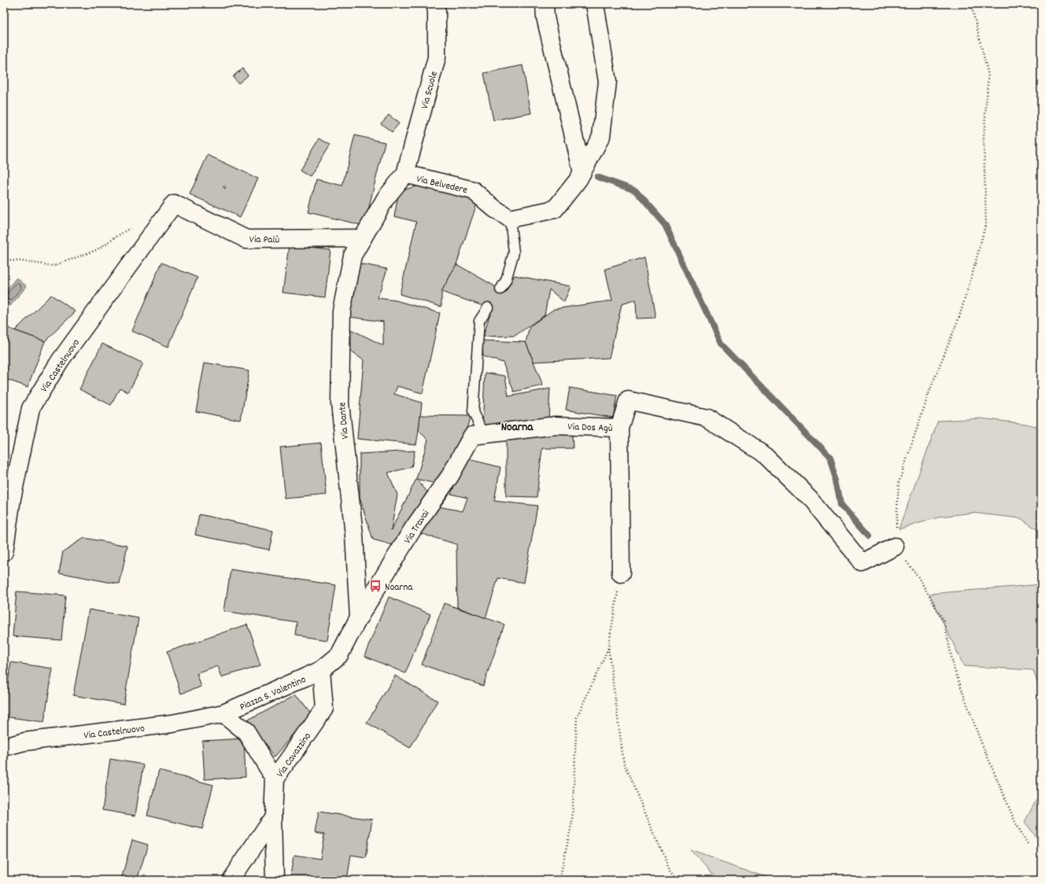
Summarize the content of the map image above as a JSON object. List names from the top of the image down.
{
  "streets": {
    "street": [
      "Via Scuole",
      "Via Belvedere",
      "Via Palù",
      "Via Castelnuovo",
      "Via Dante",
      "Via Dos Agù",
      "Via Travai",
      "Piazza S. Valentino",
      "Via Cavazzino"
    ]
  },
  "crossings": [
    ["Via Scuole", "Via Belvedere"],
    ["Via Scuole", "Via Dante"],
    ["Via Belvedere", "Via Dante"],
    ["Via Palù", "Via Castelnuovo"],
    ["Via Palù", "Via Dante"],
    ["Via Castelnuovo", "Piazza S. Valentino"],
    ["Via Dante", "Via Travai"],
    ["Via Dos Agù", "Via Travai"],
    ["Piazza S. Valentino", "Via Cavazzino"]
  ],
  "districts": ["Noarna"],
  "places": {
    "bus stop": ["Noarna"]
  },
  "house_numbers": ["4"]
}
